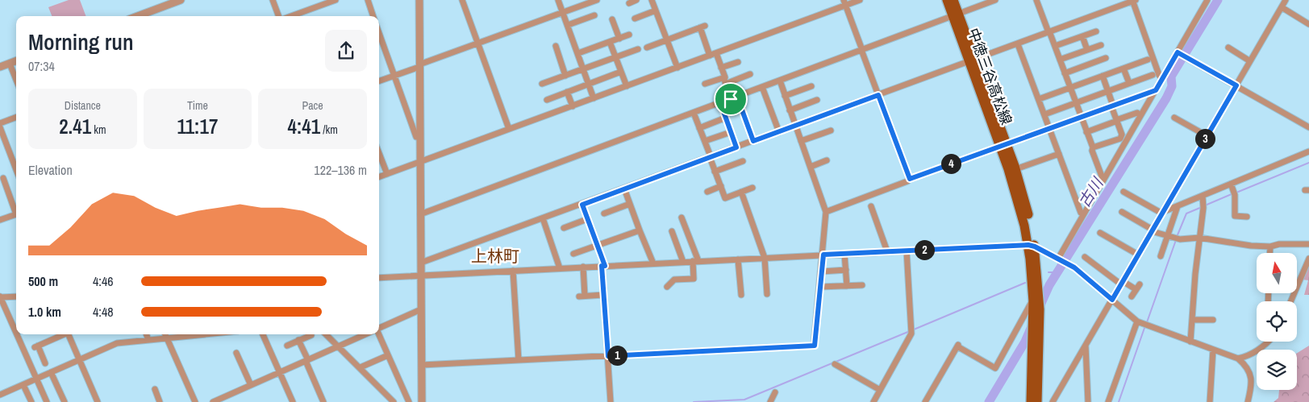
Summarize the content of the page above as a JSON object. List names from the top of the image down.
{
  "streets": {
    "main road": ["中徳三谷高松線"]
  },
  "districts": ["上林町"],
  "water": ["古川"],
  "north": "top",
  "page": {
    "heading": ["Morning run", "07:34"],
    "stats": [
      ["Distance", "2.41 km"],
      ["Time", "11:17"],
      ["Pace", "4:41 /km"]
    ],
    "pins": [
      "3",
      "4",
      "2",
      "1"
    ],
    "chart": ["Elevation", "122–136 m"],
    "list": [
      {
        "name": "500 m",
        "note": "4:46"
      },
      {
        "name": "1.0 km",
        "note": "4:48"
      }
    ]
  }
}
